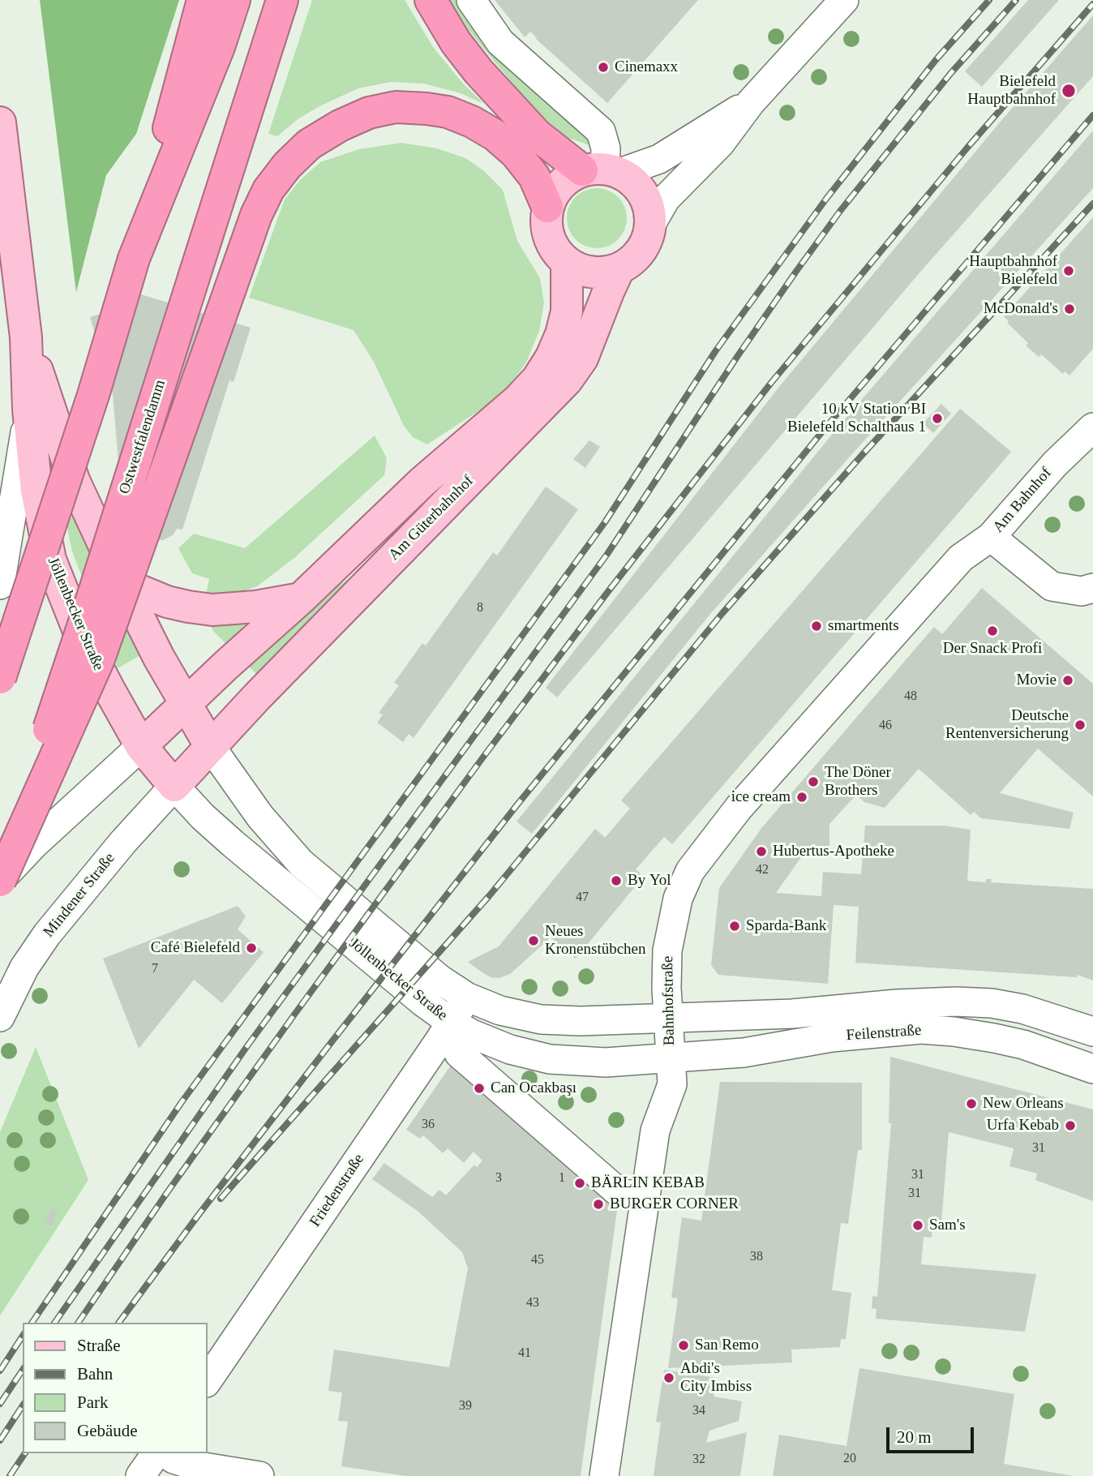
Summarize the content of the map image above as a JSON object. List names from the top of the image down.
{
  "streets": {
    "highway": ["Ostwestfalendamm"],
    "main road": ["Am Güterbahnhof", "Jöllenbecker Straße"],
    "street": [
      "Am Bahnhof",
      "Mindener Straße",
      "Bahnhofstraße",
      "Feilenstraße",
      "Friedenstraße"
    ]
  },
  "crossings": [
    ["Am Bahnhof", "Bahnhofstraße"],
    ["Am Güterbahnhof", "Jöllenbecker Straße"],
    ["Jöllenbecker Straße", "Mindener Straße"],
    ["Jöllenbecker Straße", "Bahnhofstraße"],
    ["Jöllenbecker Straße", "Feilenstraße"],
    ["Jöllenbecker Straße", "Friedenstraße"],
    ["Bahnhofstraße", "Feilenstraße"]
  ],
  "places": [
    "Cinemaxx",
    "Bielefeld Hauptbahnhof",
    "Hauptbahnhof Bielefeld",
    "McDonald's",
    "10 kV Station BI Bielefeld Schalthaus 1",
    "smartments",
    "Der Snack Profi",
    "Movie",
    "Deutsche Rentenversicherung",
    "The Döner Brothers",
    "ice cream",
    "Hubertus-Apotheke",
    "By Yol",
    "Sparda-Bank",
    "Neues Kronenstübchen",
    "Café Bielefeld",
    "Can Ocakbaşı",
    "New Orleans",
    "Urfa Kebab",
    "BÄRLIN KEBAB",
    "BURGER CORNER",
    "Sam's",
    "San Remo",
    "Abdi's City Imbiss"
  ],
  "house_numbers": [
    "8",
    "48",
    "46",
    "42",
    "47",
    "7",
    "36",
    "31",
    "31",
    "3",
    "1",
    "31",
    "38",
    "45",
    "43",
    "41",
    "39",
    "34",
    "20",
    "32"
  ],
  "legend": [
    "Straße",
    "Bahn",
    "Park",
    "Gebäude"
  ],
  "scale_bar": "20 m"
}
